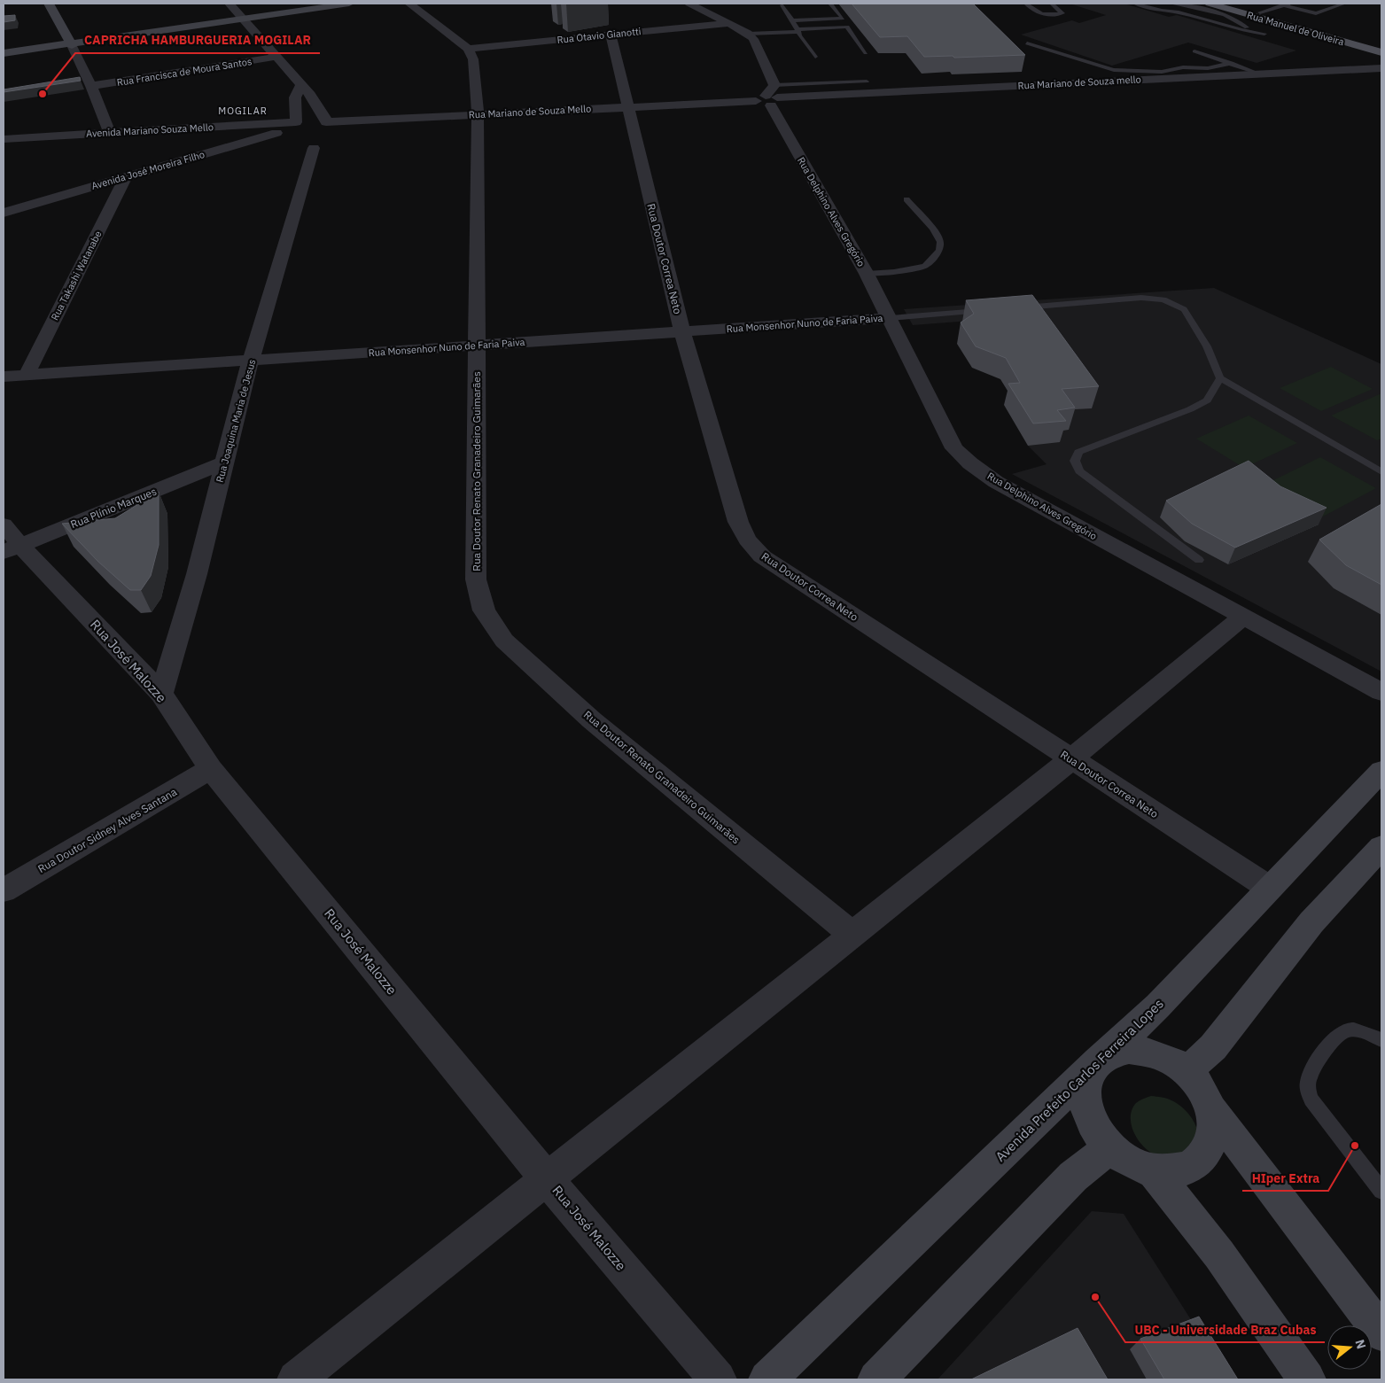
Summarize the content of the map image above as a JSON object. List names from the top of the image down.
{
  "streets": {
    "main road": ["Rua Manuel de Oliveira", "Avenida Prefeito Carlos Ferreira Lopes"],
    "street": [
      "Rua Otavio Gianotti",
      "Rua Francisca de Moura Santos",
      "Rua Mariano de Souza mello",
      "Rua Mariano de Souza Mello",
      "Avenida Mariano Souza Mello",
      "Avenida José Moreira Filho",
      "Rua Delphino Alves Gregório",
      "Rua Doutor Correa Neto",
      "Rua Takashi Watanabe",
      "Rua Monsenhor Nuno de Faria Paiva",
      "Rua Joaquina Maria de Jesus",
      "Rua Doutor Renato Granadeiro Guimarães",
      "Rua Plínio Marques",
      "Rua José Malozze",
      "Rua Doutor Sidney Alves Santana"
    ]
  },
  "crossings": [
    ["Rua Otavio Gianotti", "Rua Doutor Correa Neto"],
    ["Rua Otavio Gianotti", "Rua Doutor Renato Granadeiro Guimarães"],
    ["Rua Mariano de Souza mello", "Rua Mariano de Souza Mello"],
    ["Rua Mariano de Souza mello", "Rua Delphino Alves Gregório"],
    ["Rua Mariano de Souza Mello", "Avenida Mariano Souza Mello"],
    ["Rua Mariano de Souza Mello", "Avenida José Moreira Filho"],
    ["Rua Mariano de Souza Mello", "Rua Doutor Correa Neto"],
    ["Rua Mariano de Souza Mello", "Rua Joaquina Maria de Jesus"],
    ["Rua Mariano de Souza Mello", "Rua Doutor Renato Granadeiro Guimarães"],
    ["Avenida Mariano Souza Mello", "Avenida José Moreira Filho"],
    ["Avenida Mariano Souza Mello", "Rua Joaquina Maria de Jesus"],
    ["Avenida José Moreira Filho", "Rua Takashi Watanabe"],
    ["Avenida José Moreira Filho", "Rua Joaquina Maria de Jesus"],
    ["Rua Delphino Alves Gregório", "Rua Monsenhor Nuno de Faria Paiva"],
    ["Rua Doutor Correa Neto", "Rua Monsenhor Nuno de Faria Paiva"],
    ["Rua Doutor Correa Neto", "Avenida Prefeito Carlos Ferreira Lopes"],
    ["Rua Takashi Watanabe", "Rua Monsenhor Nuno de Faria Paiva"],
    ["Rua Monsenhor Nuno de Faria Paiva", "Rua Joaquina Maria de Jesus"],
    ["Rua Monsenhor Nuno de Faria Paiva", "Rua Doutor Renato Granadeiro Guimarães"],
    ["Rua Joaquina Maria de Jesus", "Rua Plínio Marques"],
    ["Rua Joaquina Maria de Jesus", "Rua José Malozze"],
    ["Rua Plínio Marques", "Rua José Malozze"],
    ["Rua José Malozze", "Rua Doutor Sidney Alves Santana"]
  ],
  "districts": ["MOGILAR"],
  "places": ["CAPRICHA HAMBURGUERIA MOGILAR", "HIper Extra", "UBC - Universidade Braz Cubas"],
  "north": "right"
}
